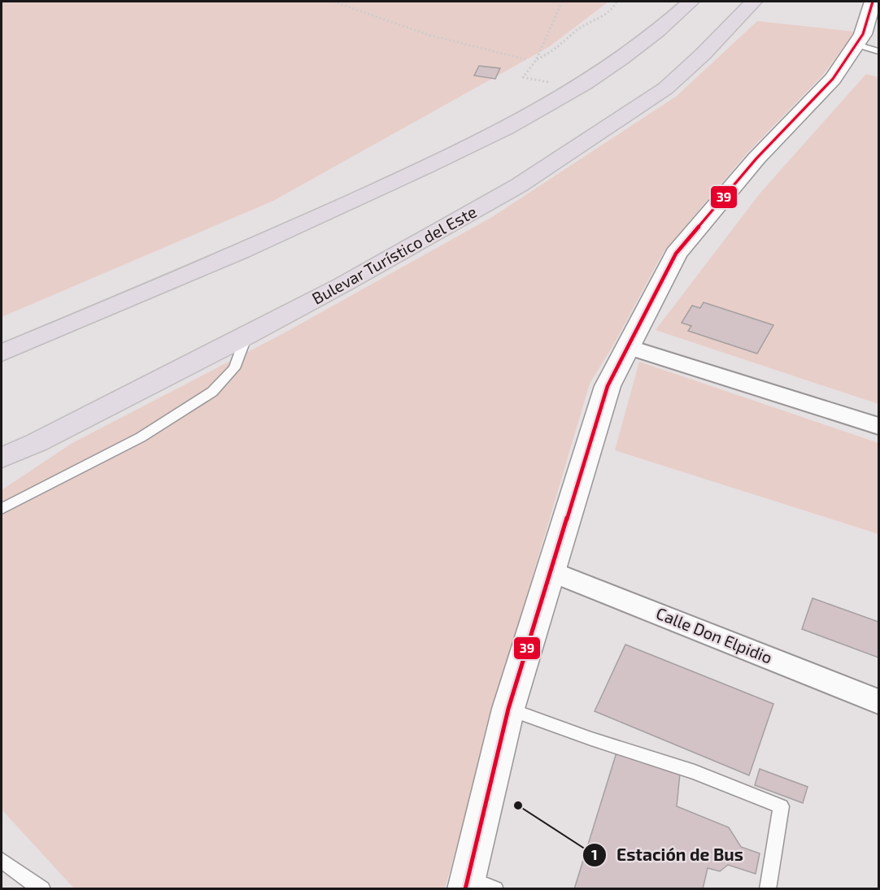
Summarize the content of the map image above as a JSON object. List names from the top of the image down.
{
  "streets": {
    "highway": ["Bulevar Turístico del Este"],
    "street": ["Calle Don Elpidio"]
  },
  "places": ["Estación de Bus"],
  "lines": ["transit line 39"]
}
